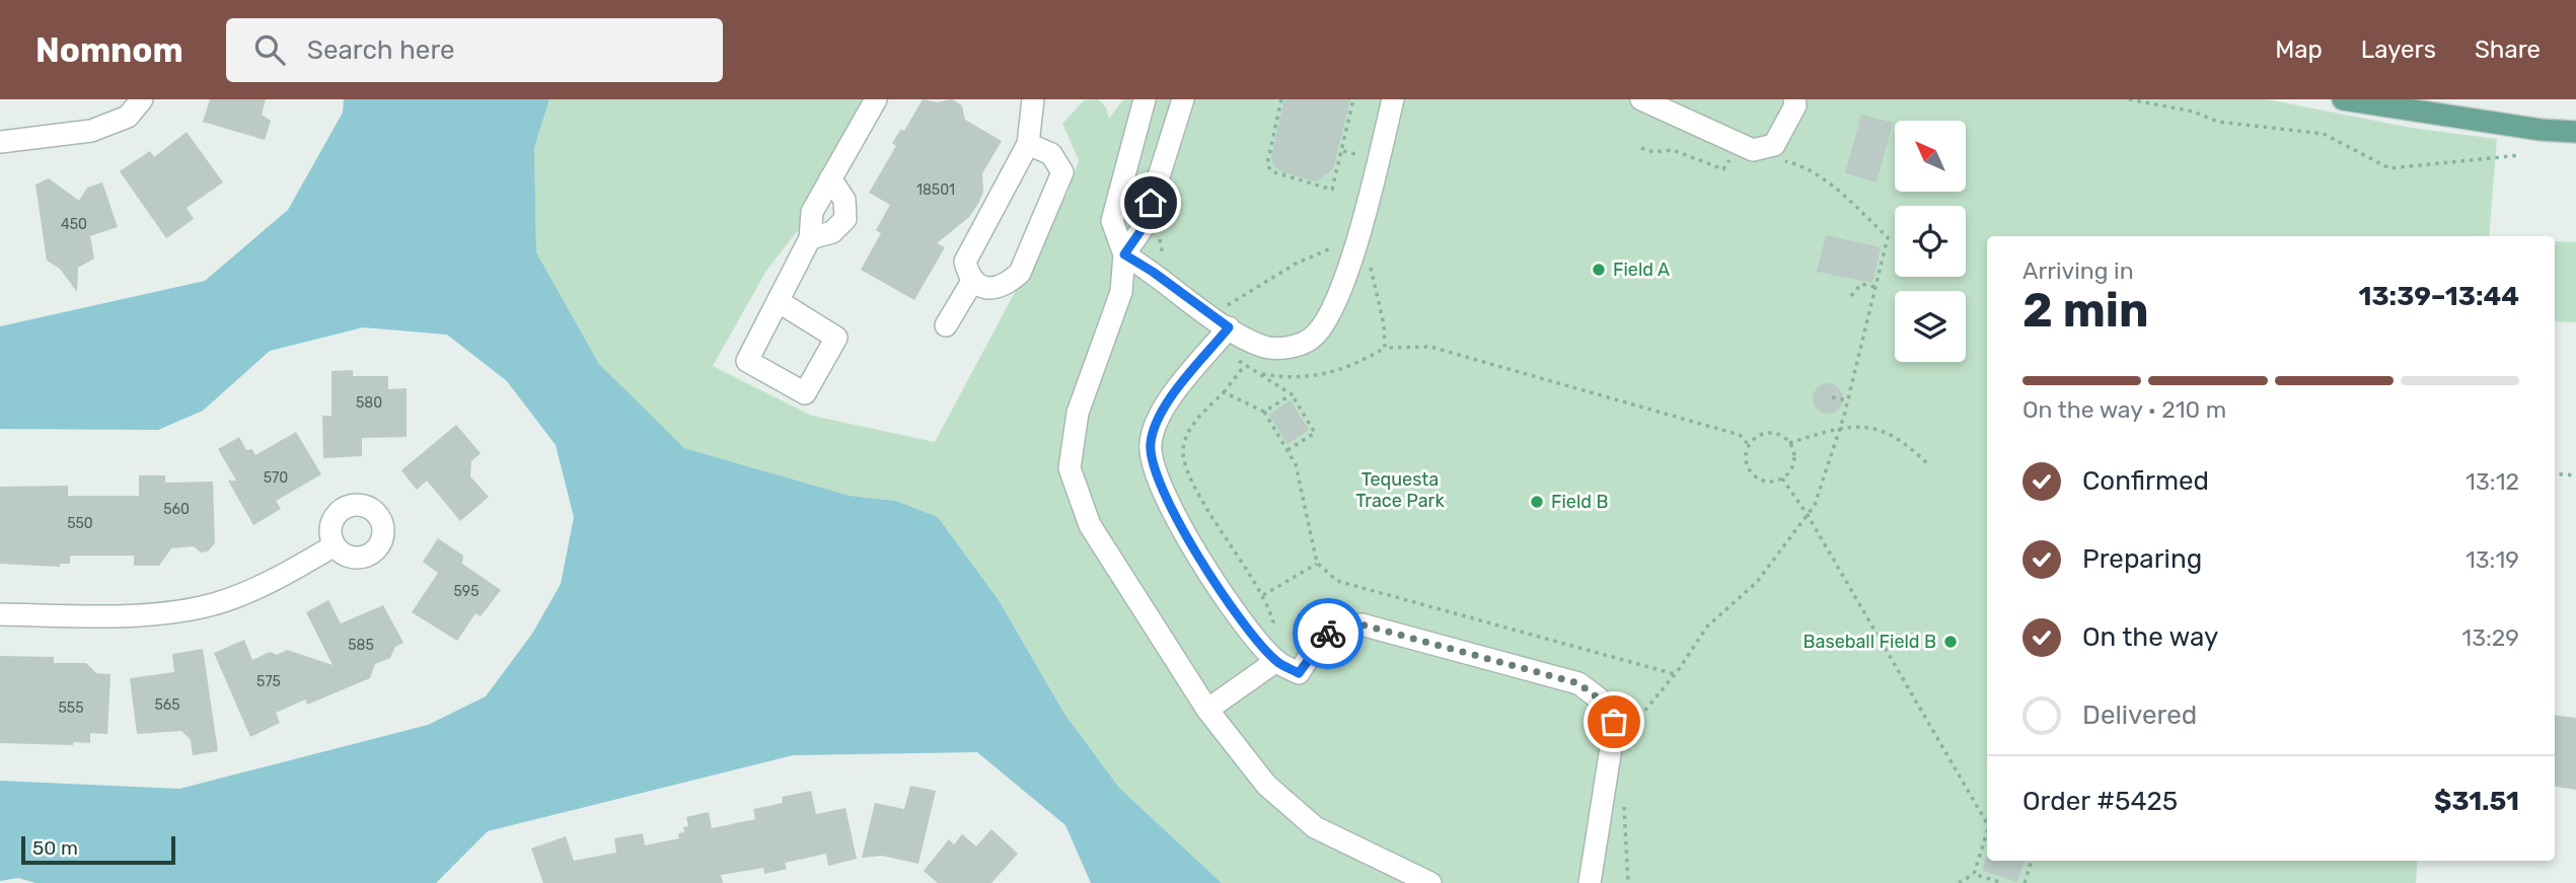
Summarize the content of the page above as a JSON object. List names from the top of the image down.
{
  "parks": ["Tequesta Trace Park"],
  "places": ["Field A", "Field B", "Baseball Field B"],
  "house_numbers": [
    "18501",
    "450",
    "580",
    "570",
    "560",
    "550",
    "595",
    "585",
    "575",
    "565",
    "555"
  ],
  "scale_bar": "50 m",
  "north": "top left",
  "page": {
    "header": "Nomnom",
    "search": "Search here",
    "nav": ["Map", "Layers", "Share"],
    "heading": ["2 min", "Arriving in", "13:39–13:44"],
    "panel": ["Order #5425", "$31.51"],
    "bar": "On the way · 210 m",
    "list": [
      ["Confirmed", "13:12"],
      ["Preparing", "13:19"],
      ["On the way", "13:29"],
      "Delivered"
    ],
    "scale": "50 m"
  }
}
